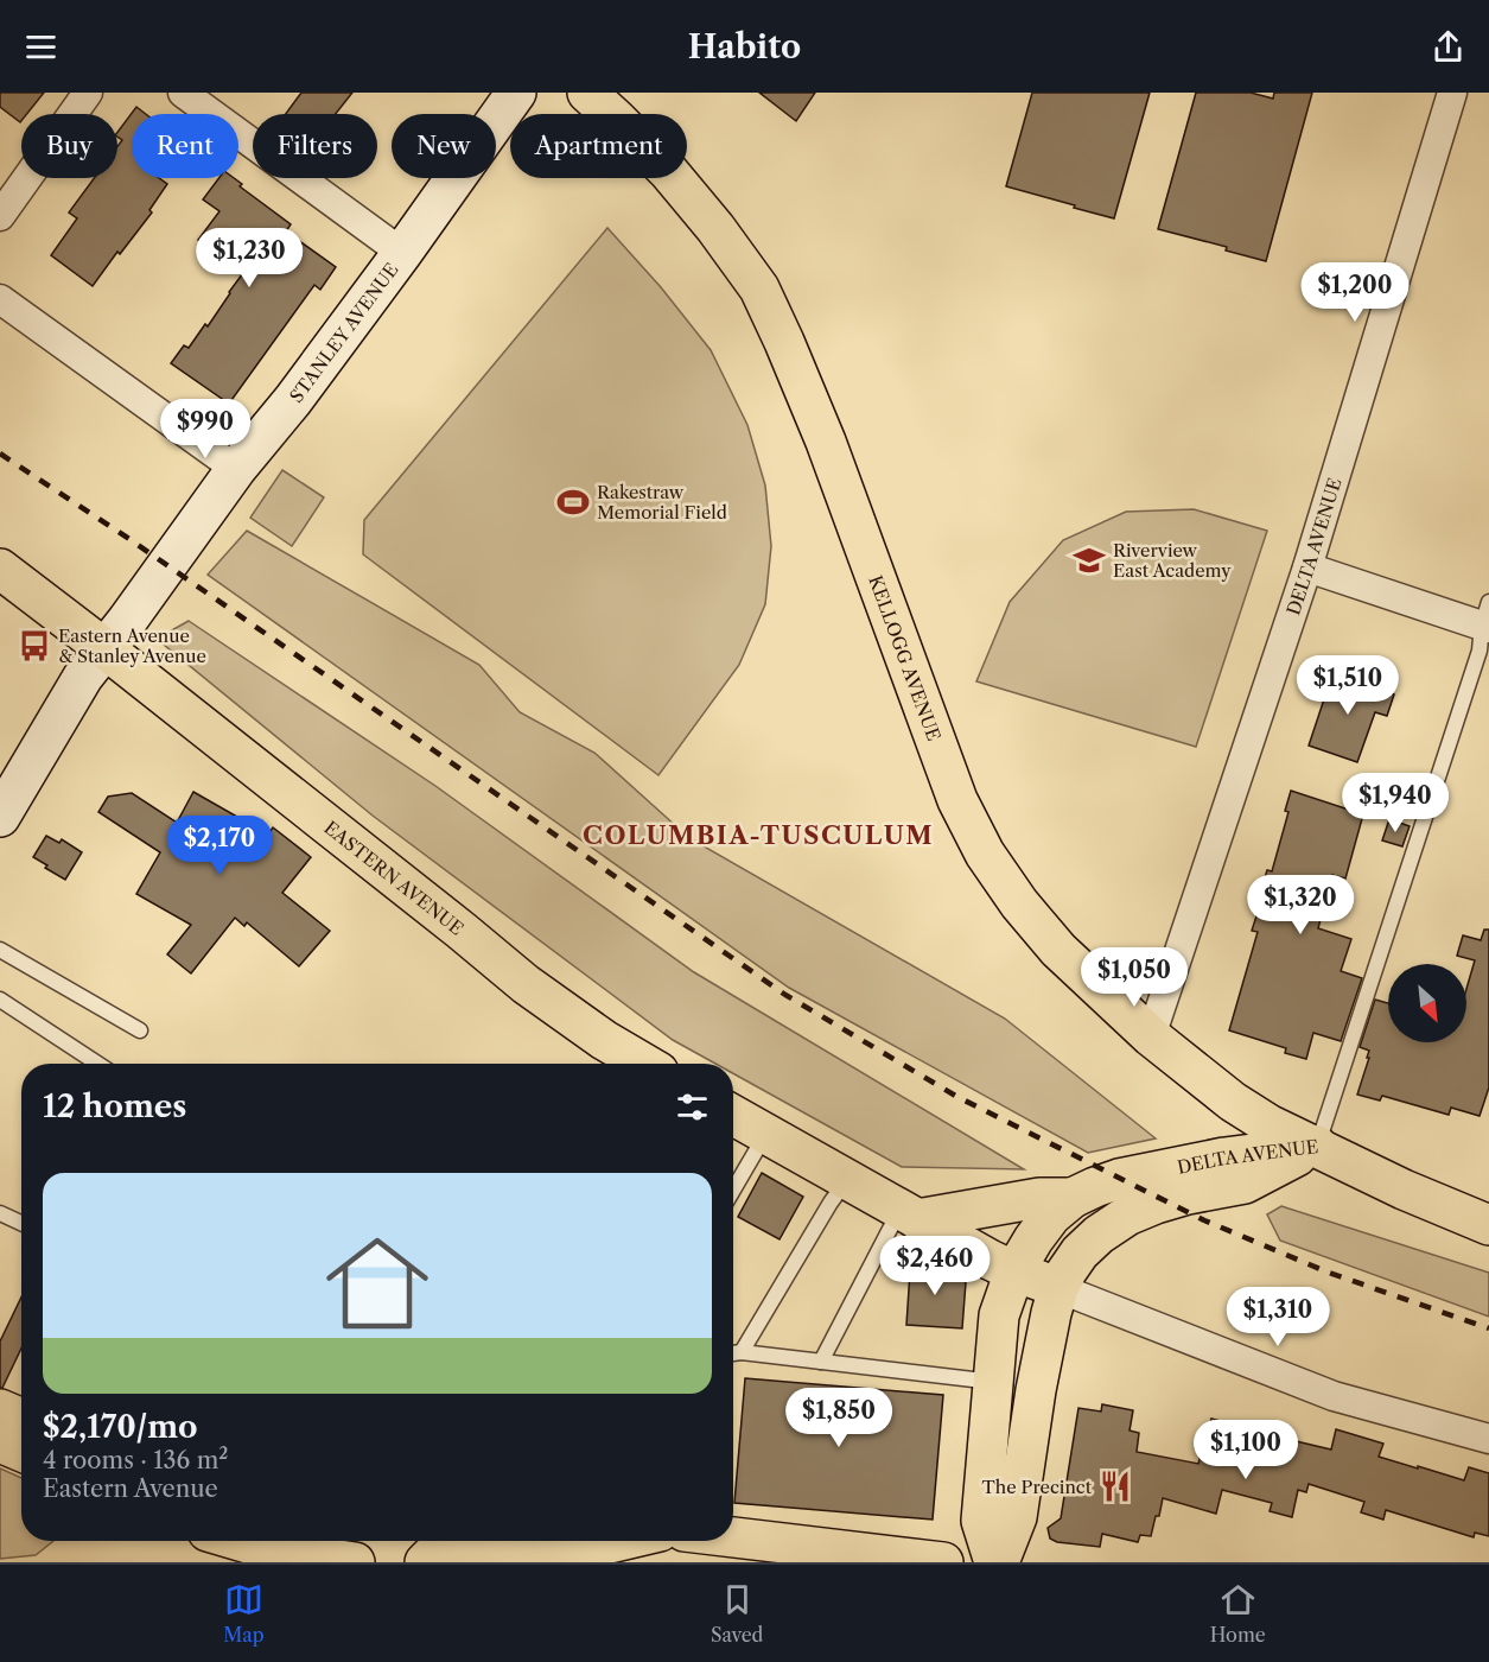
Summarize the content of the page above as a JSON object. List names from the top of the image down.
{
  "streets": {
    "main road": ["DELTA AVENUE", "KELLOGG AVENUE", "EASTERN AVENUE"],
    "street": ["STANLEY AVENUE"]
  },
  "crossings": [
    ["STANLEY AVENUE", "EASTERN AVENUE"],
    ["DELTA AVENUE", "KELLOGG AVENUE"]
  ],
  "districts": ["COLUMBIA-TUSCULUM"],
  "places": {
    "sports": ["Rakestraw Memorial Field"],
    "school or university": ["Riverview East Academy"],
    "bus stop": ["Eastern Avenue & Stanley Avenue"],
    "restaurant": ["The Precinct"]
  },
  "north": "bottom right",
  "page": {
    "header": "Habito",
    "chip": [
      "Buy",
      "Rent",
      "Filters",
      "New",
      "Apartment"
    ],
    "price": [
      "$1,230",
      "$1,200",
      "$990",
      "$1,510",
      "$1,940",
      "$2,170",
      "$1,320",
      "$1,050",
      "$2,460",
      "$1,310",
      "$1,850",
      "$1,100"
    ],
    "heading": "12 homes",
    "list": [
      {
        "name": "$2,170/mo",
        "note": "4 rooms · 136 m² · Eastern Avenue"
      }
    ],
    "tabs": ["Map", "Saved", "Home"]
  }
}
